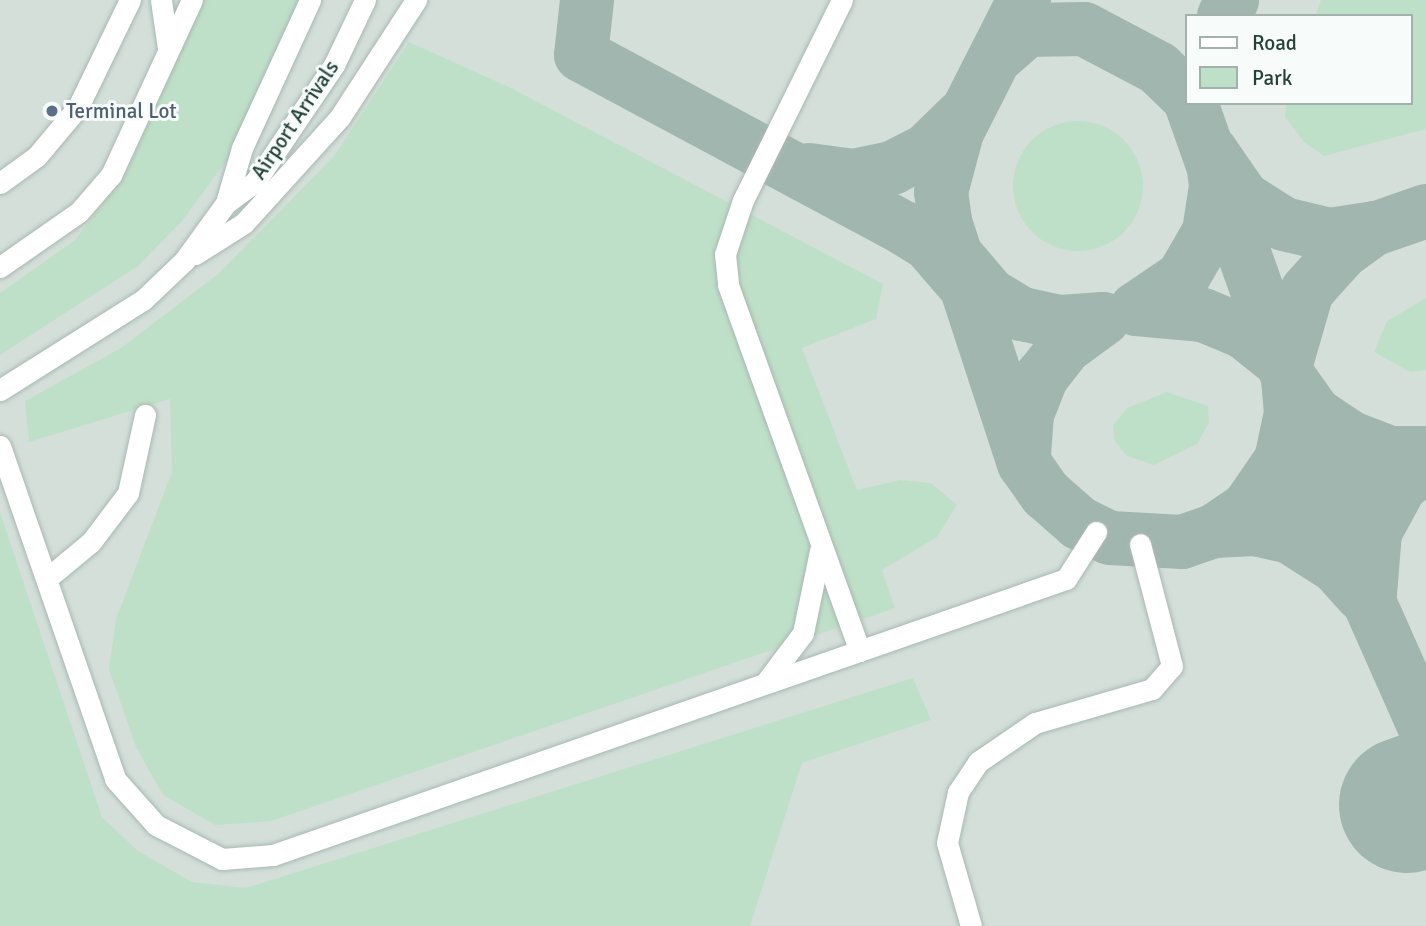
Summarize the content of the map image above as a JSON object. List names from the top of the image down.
{
  "streets": {
    "street": ["Airport Arrivals"]
  },
  "places": ["Terminal Lot"],
  "legend": ["Road", "Park"]
}
